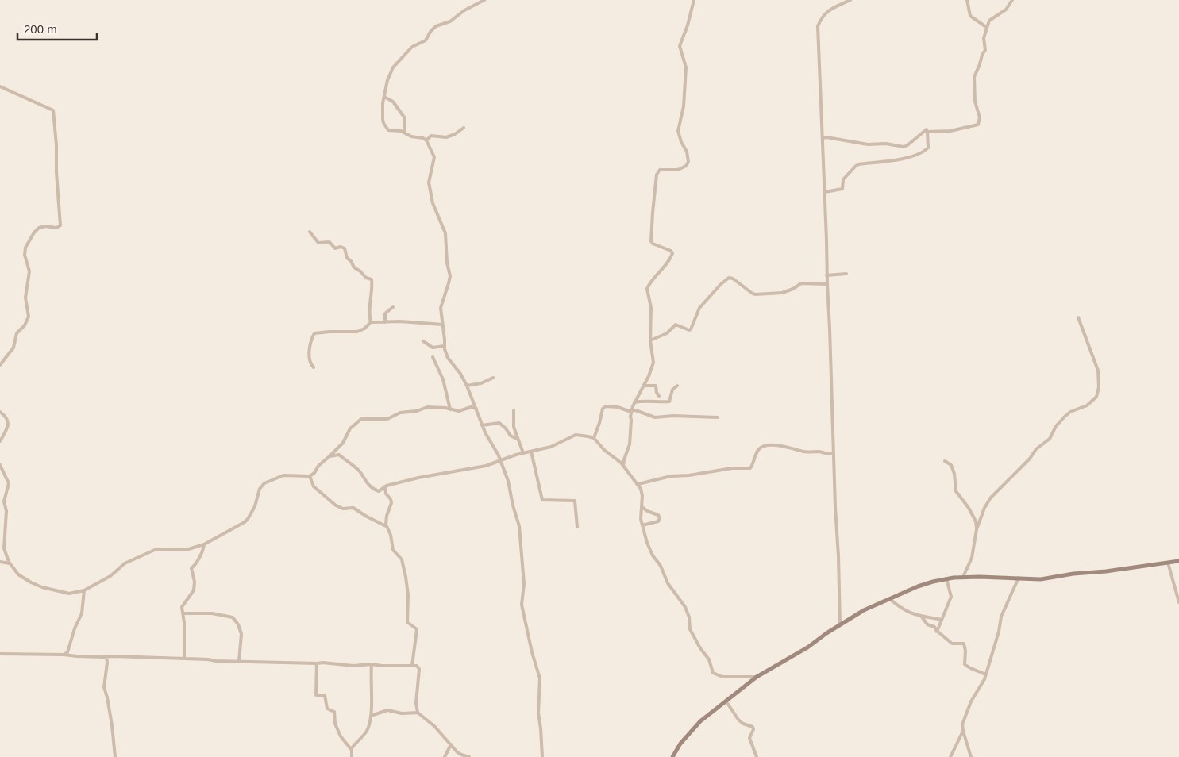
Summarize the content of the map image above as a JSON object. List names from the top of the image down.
{
  "scale_bar": "200 m"
}
